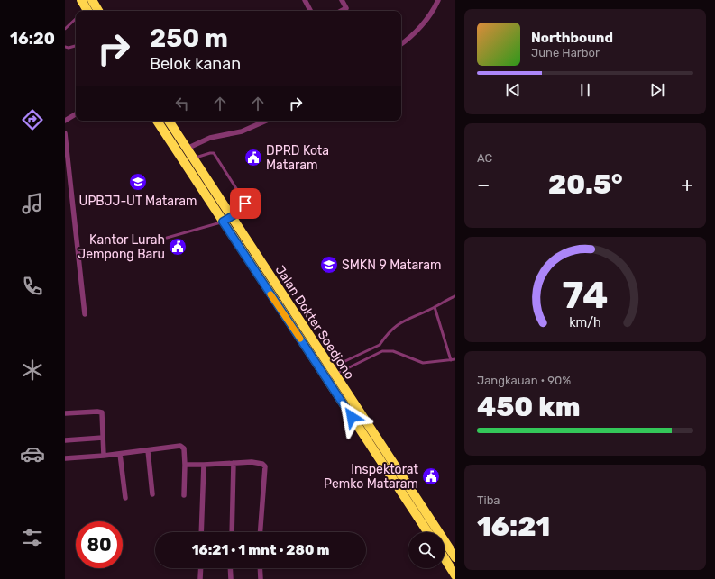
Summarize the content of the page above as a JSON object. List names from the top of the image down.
{
  "streets": {
    "highway": ["Jalan Dokter Soedjono"]
  },
  "places": {
    "public building": ["DPRD Kota Mataram", "Kantor Lurah Jempong Baru", "Inspektorat Pemko Mataram"],
    "school or university": ["UPBJJ-UT Mataram", "SMKN 9 Mataram"]
  },
  "page": {
    "tabs": "16:20",
    "turn": ["250 m", "Belok kanan"],
    "song": ["Northbound", "June Harbor"],
    "tile": [
      "AC",
      ["Jangkauan · 90%", "450 km"],
      ["Tiba", "16:21"]
    ],
    "heat": ["−", "20.5°", "+"],
    "limit": "80",
    "trip": "16:21 · 1 mnt · 280 m",
    "gauge": ["74", "km/h"]
  }
}
